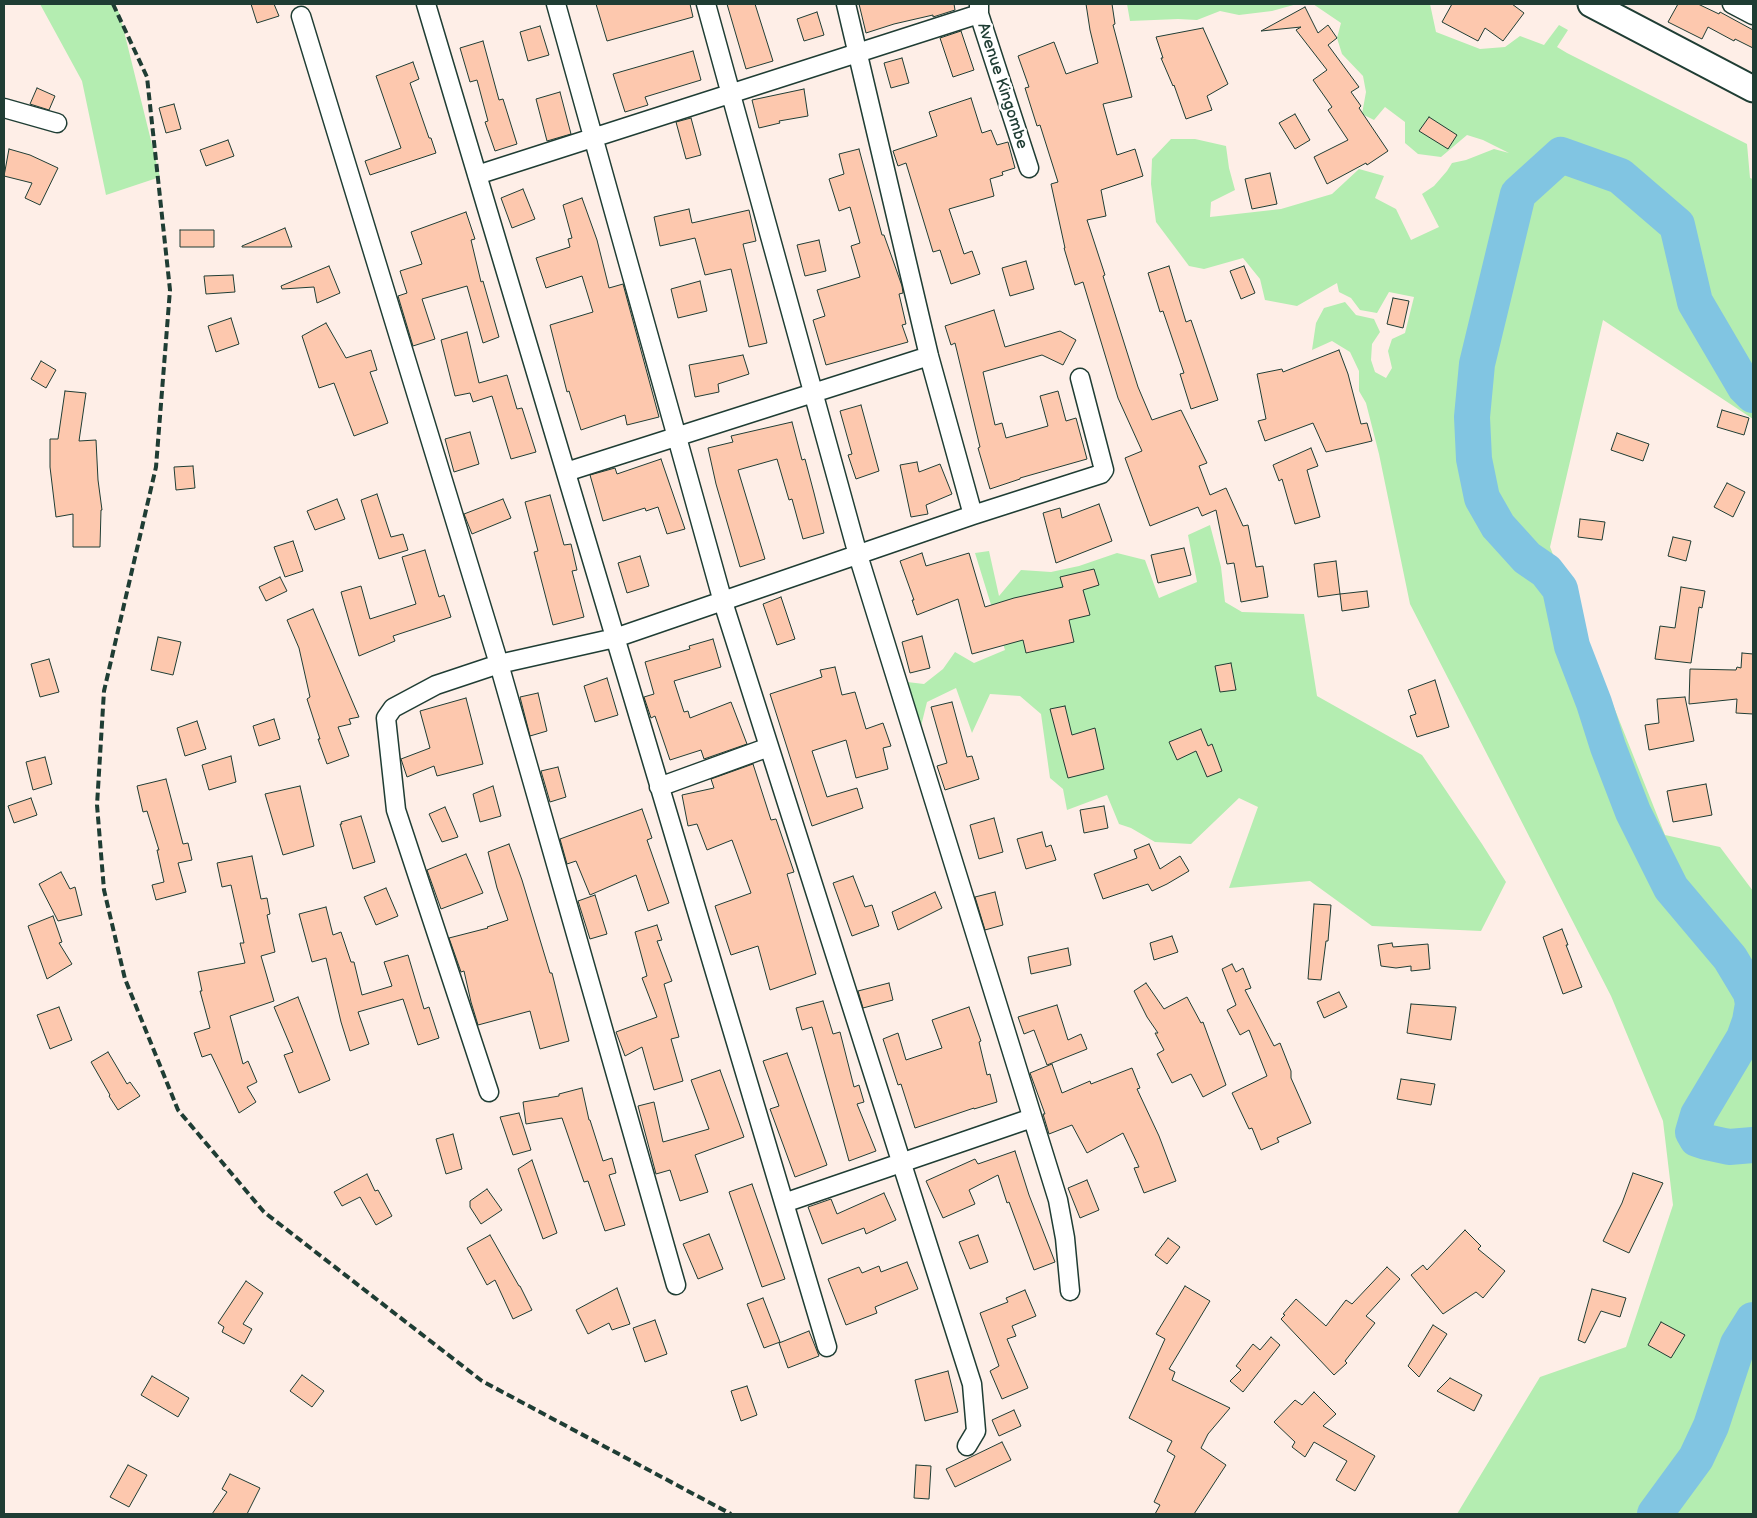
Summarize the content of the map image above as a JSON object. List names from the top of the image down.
{
  "streets": {
    "street": ["Avenue Kingombe"]
  }
}
